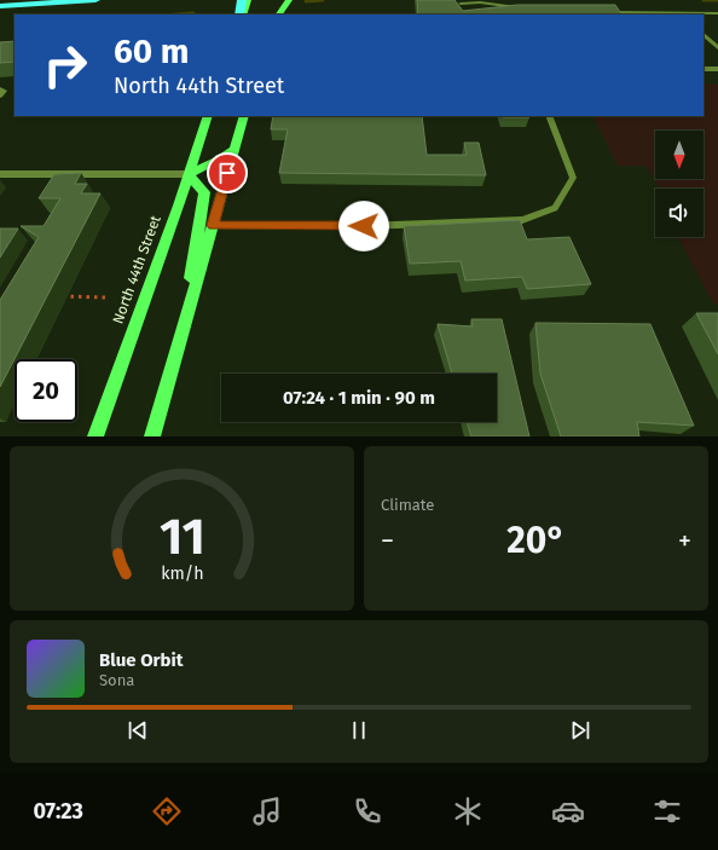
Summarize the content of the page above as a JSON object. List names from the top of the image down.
{
  "streets": {
    "main road": ["North 44th Street"]
  },
  "north": "bottom",
  "page": {
    "turn": ["60 m", "North 44th Street"],
    "limit": "20",
    "trip": "07:24 · 1 min · 90 m",
    "tile": "Climate",
    "heat": ["−", "20°", "+"],
    "song": ["Blue Orbit", "Sona"],
    "tabs": "07:23",
    "gauge": ["11", "km/h"]
  }
}
